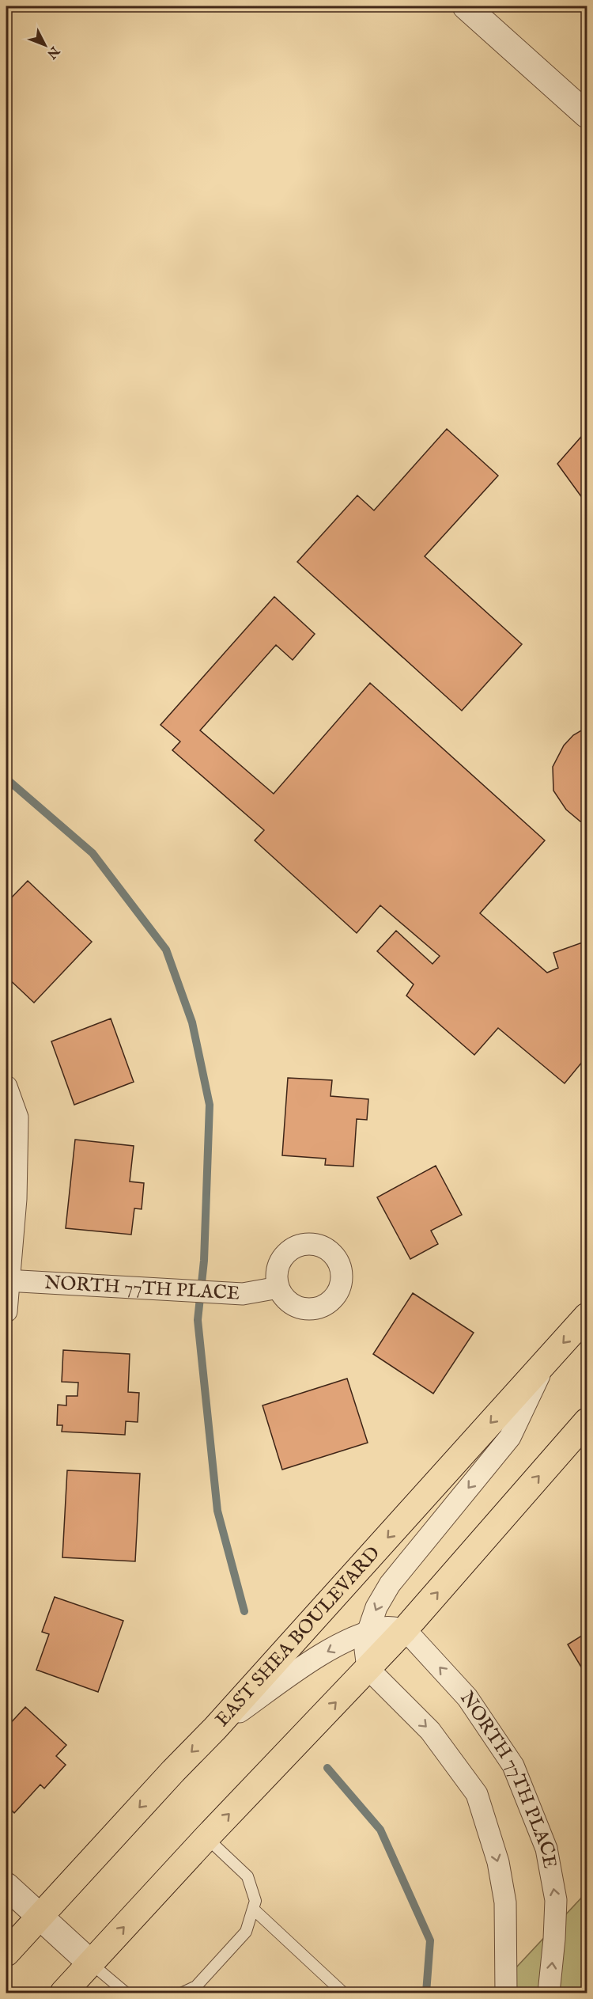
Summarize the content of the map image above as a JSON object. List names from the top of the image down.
{
  "streets": {
    "main road": ["EAST SHEA BOULEVARD"],
    "street": ["NORTH 77TH PLACE"]
  },
  "north": "bottom right"
}
